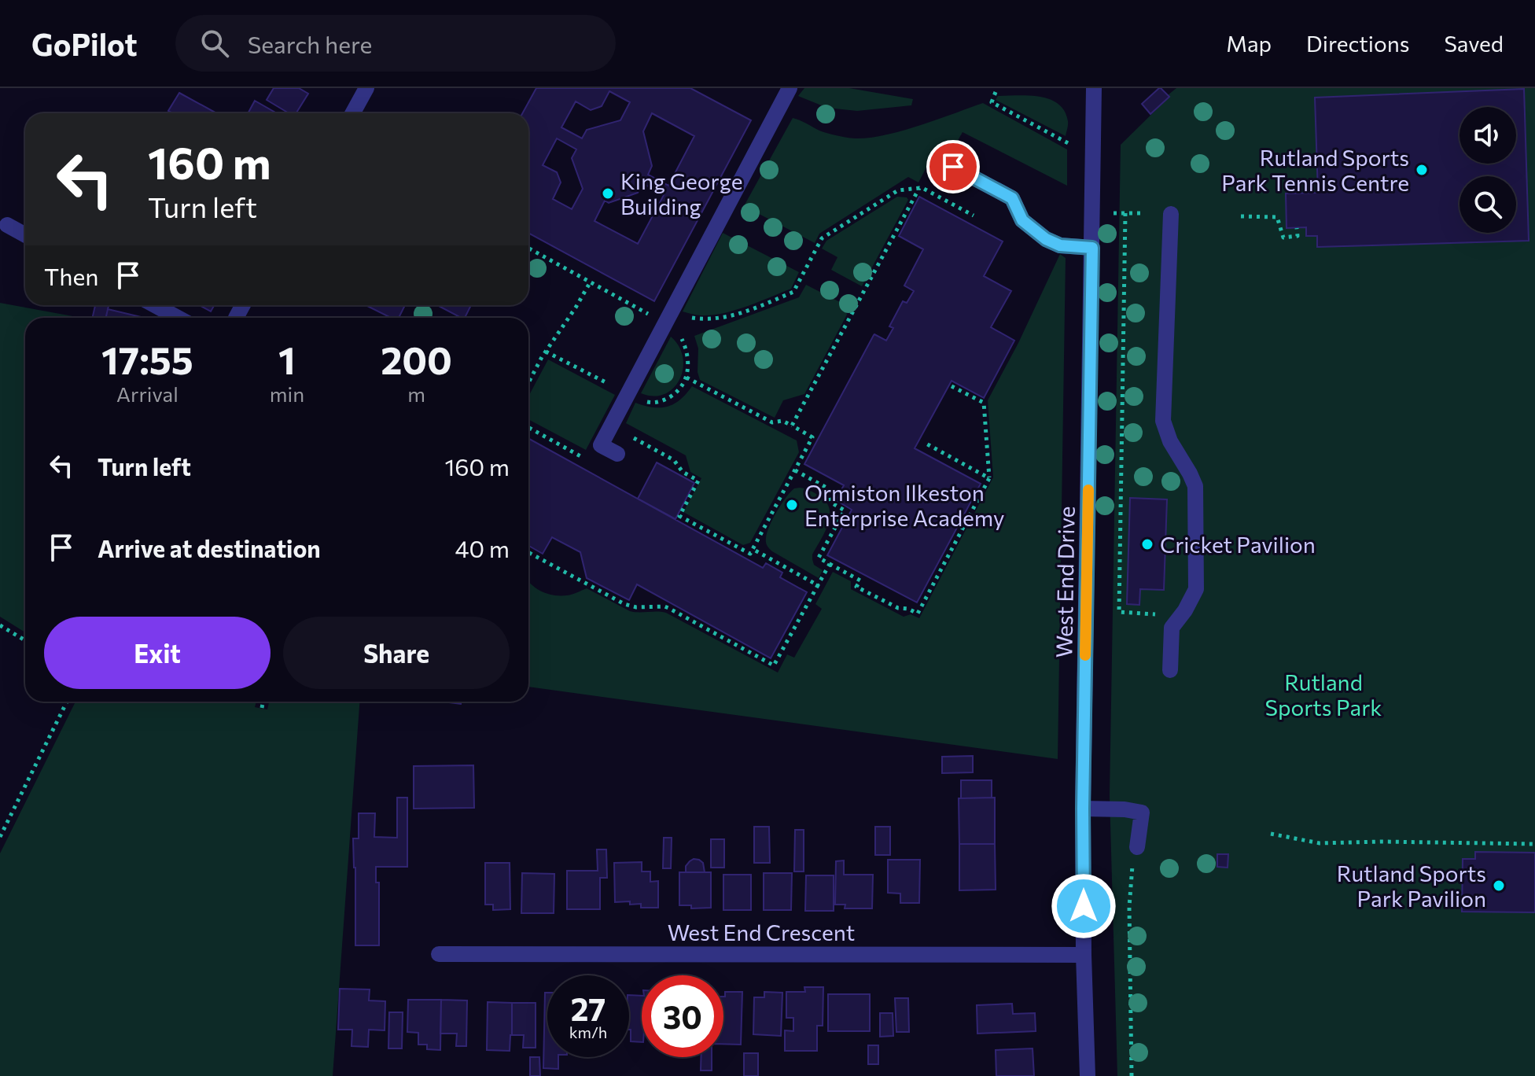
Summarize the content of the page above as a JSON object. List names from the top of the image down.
{
  "streets": {
    "street": ["West End Drive", "West End Crescent"]
  },
  "crossings": [
    ["West End Drive", "West End Crescent"]
  ],
  "parks": ["Rutland Sports Park"],
  "places": [
    "Rutland Sports Park Tennis Centre",
    "King George Building",
    "Ormiston Ilkeston Enterprise Academy",
    "Cricket Pavilion",
    "Rutland Sports Park Pavilion"
  ],
  "page": {
    "header": "GoPilot",
    "search": "Search here",
    "nav": ["Map", "Directions", "Saved"],
    "turn": ["160 m", "Turn left"],
    "then": "Then",
    "eta": [
      "17:55",
      "Arrival",
      "1",
      "min",
      "200",
      "m"
    ],
    "list": [
      {
        "name": "Turn left",
        "value": "160 m"
      },
      {
        "name": "Arrive at destination",
        "value": "40 m"
      }
    ],
    "buttons": ["Exit", "Share"],
    "speed": "27 km/h",
    "limit": "30"
  }
}
